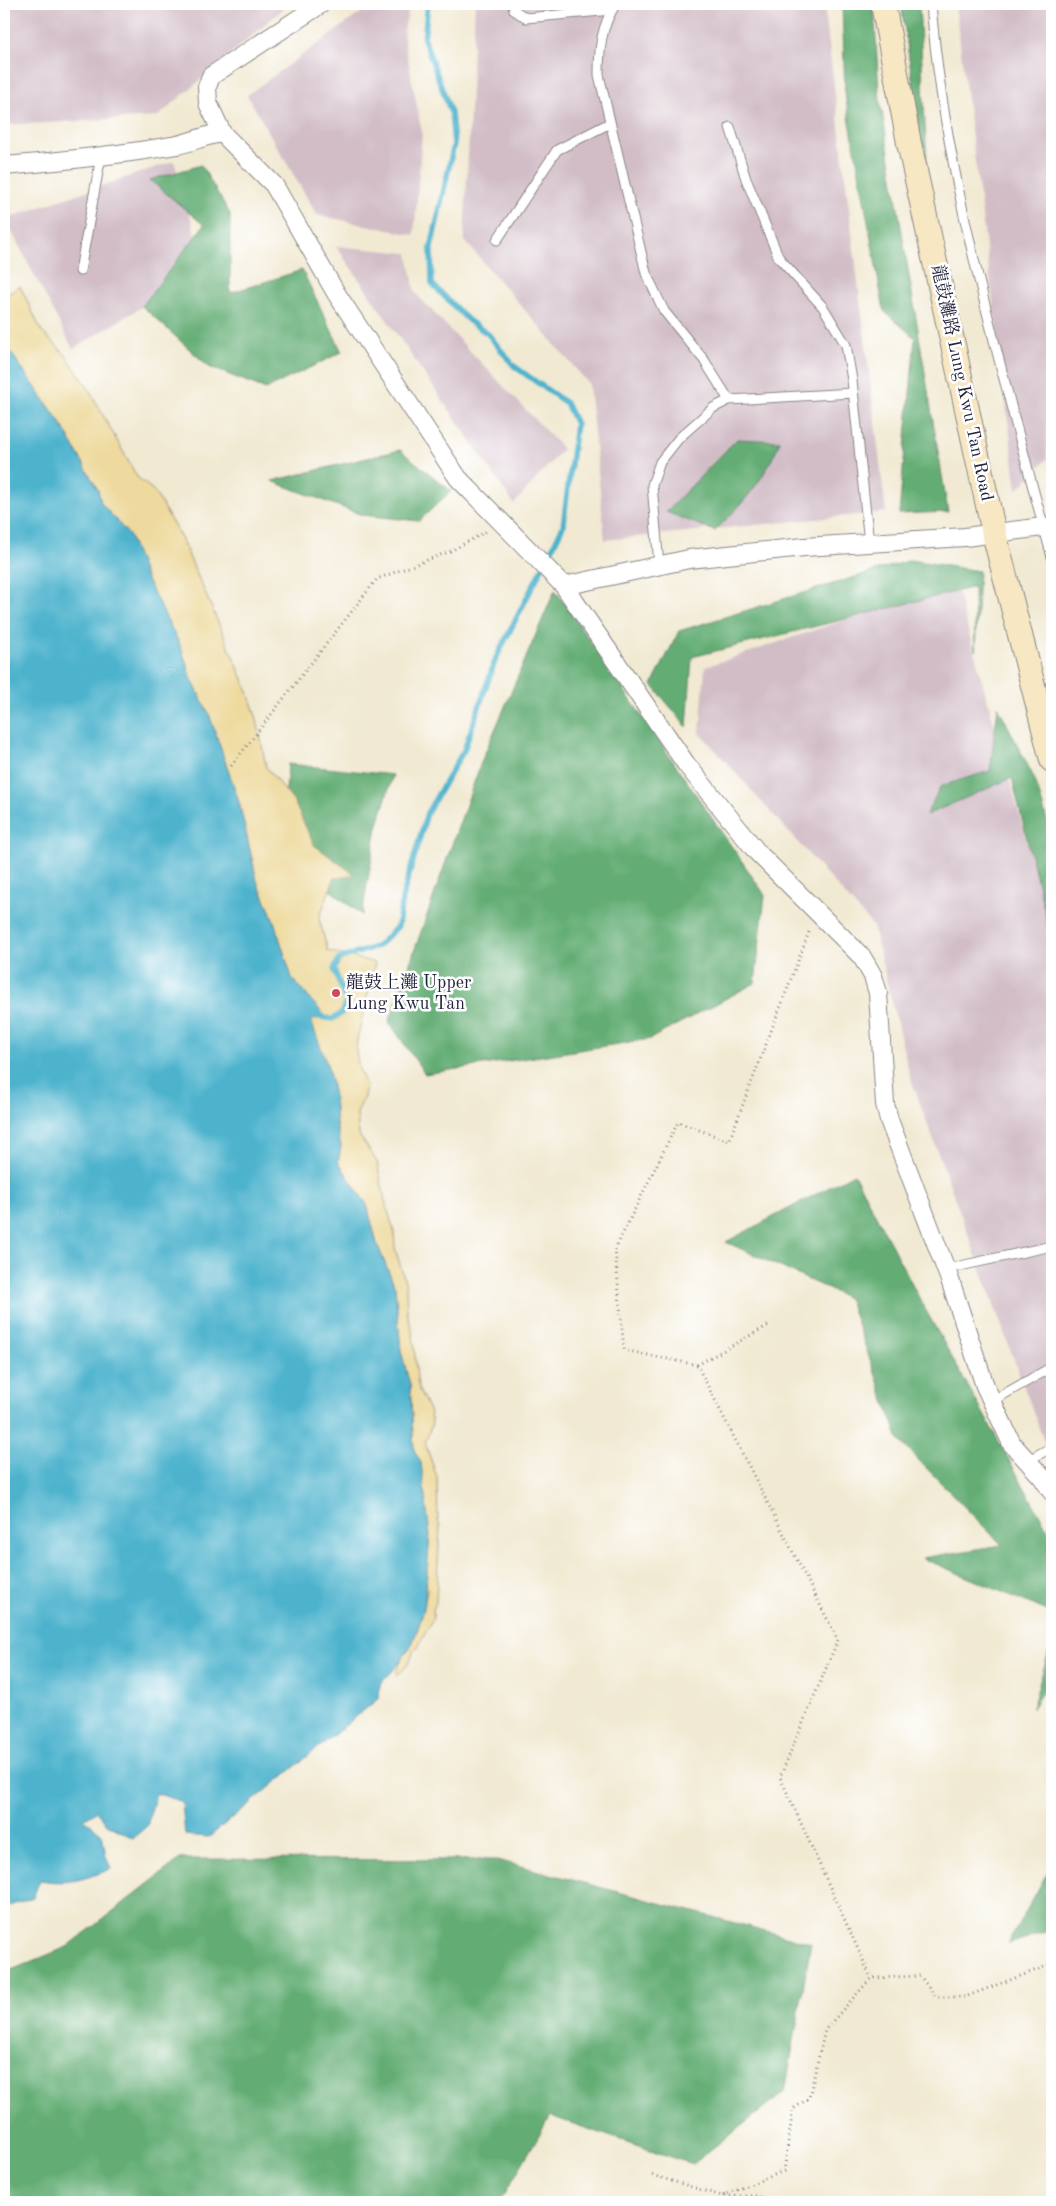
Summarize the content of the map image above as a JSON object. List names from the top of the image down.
{
  "streets": {
    "street": ["龍鼓灘路 Lung Kwu Tan Road"]
  },
  "places": ["龍鼓上灘 Upper Lung Kwu Tan"]
}
